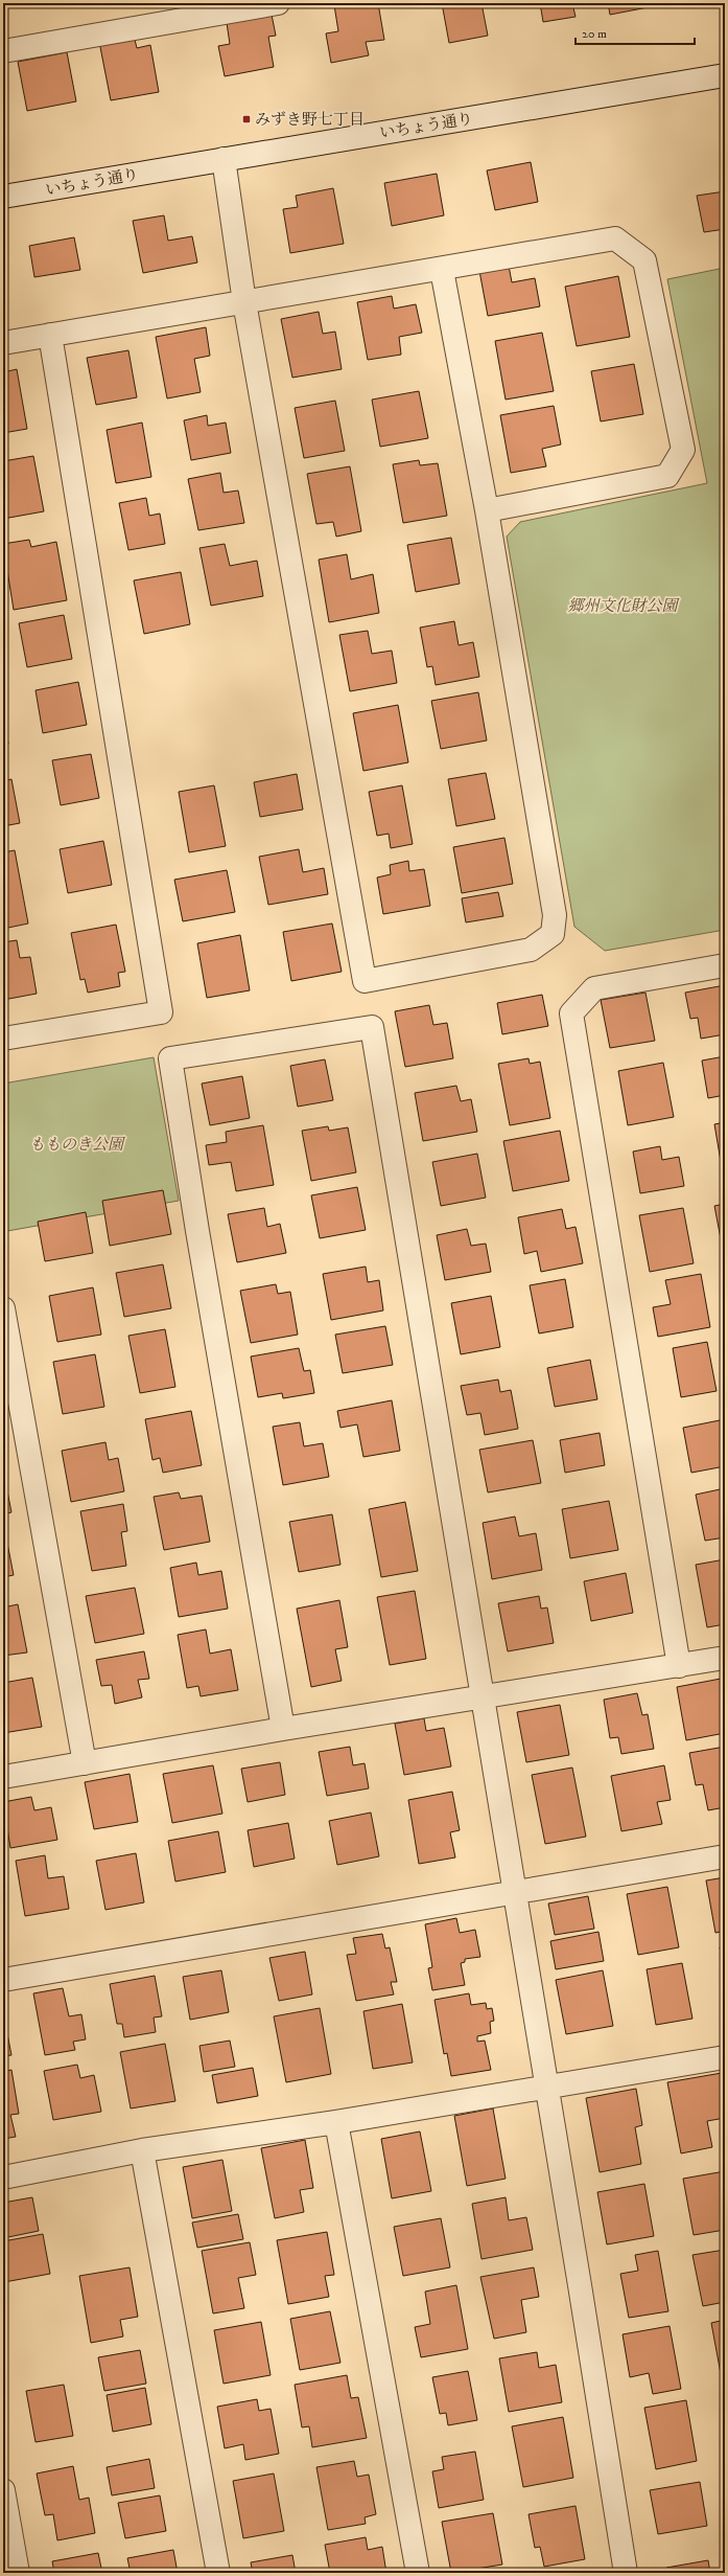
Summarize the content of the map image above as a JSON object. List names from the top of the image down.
{
  "streets": {
    "street": ["いちょう通り"]
  },
  "parks": ["郷州文化財公園", "もものき公園"],
  "places": {
    "transit": ["みずき野七丁目"]
  },
  "scale_bar": "20 m"
}
